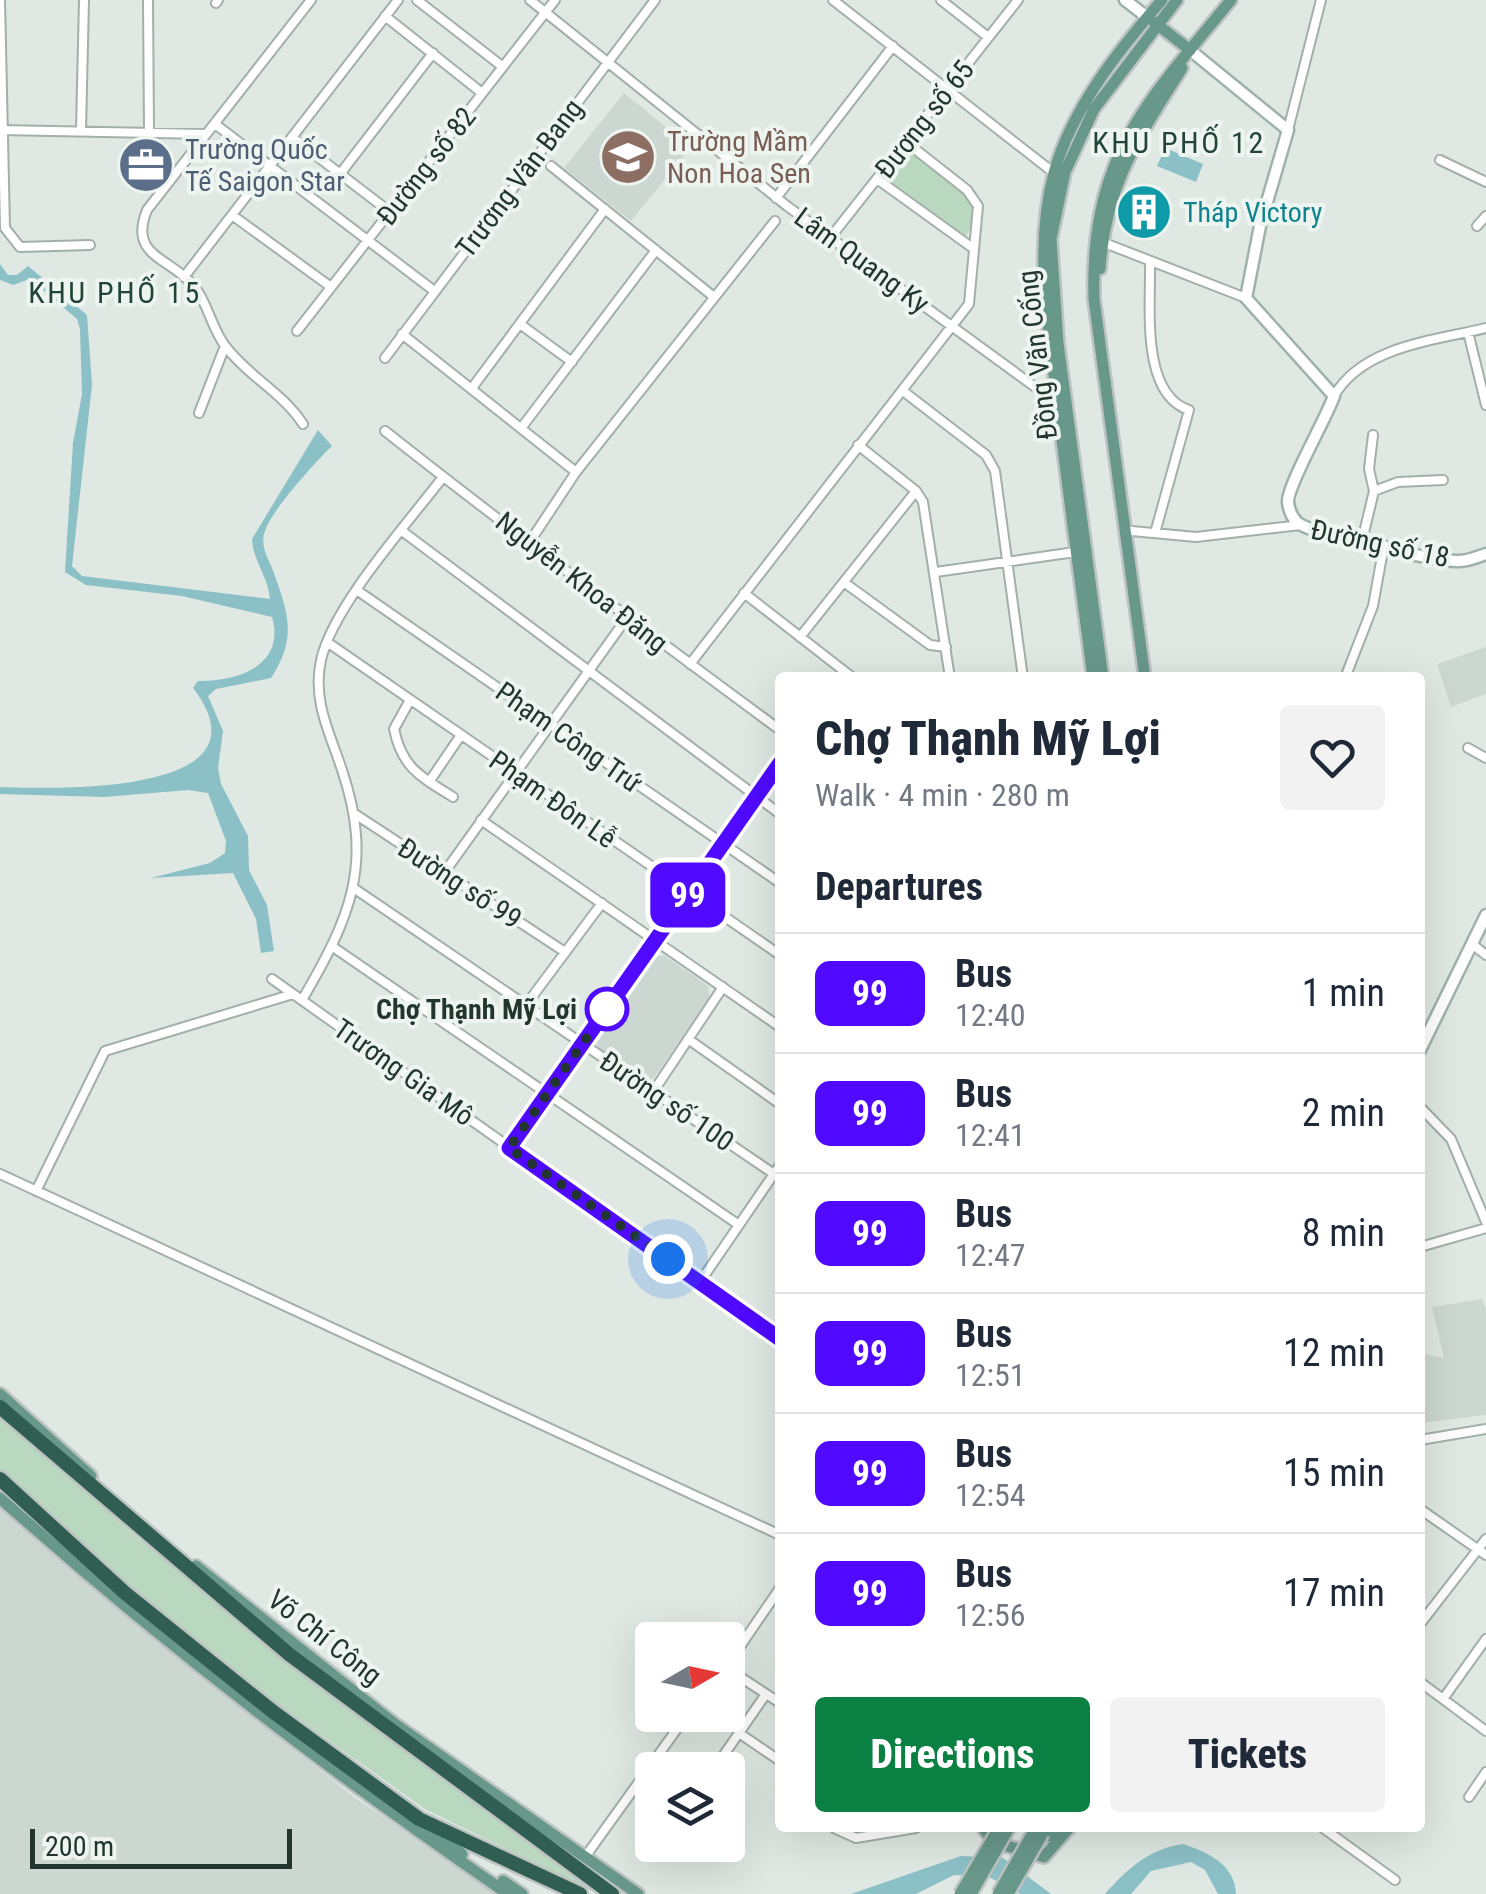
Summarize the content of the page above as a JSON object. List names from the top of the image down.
{
  "streets": {
    "highway": ["Võ Chí Công"],
    "main road": ["Đồng Văn Cống"],
    "street": [
      "Đương số 65",
      "Đường số 82",
      "Trương Văn Bang",
      "Lâm Quang Ky",
      "Đường số 18",
      "Nguyễn Khoa Đăng",
      "Phạm Công Trứ",
      "Phạm Đôn Lễ",
      "Đường số 99",
      "Trương Gia Mô",
      "Đường số 100"
    ]
  },
  "crossings": [
    ["Đương số 65", "Lâm Quang Ky"],
    ["Đường số 82", "Lâm Quang Ky"],
    ["Trương Văn Bang", "Lâm Quang Ky"],
    ["Lâm Quang Ky", "Đồng Văn Cống"]
  ],
  "districts": ["KHU PHỐ 12", "KHU PHỐ 15"],
  "places": {
    "school or university": ["Trường Mầm Non Hoa Sen"],
    "office": ["Trường Quốc Tế Saigon Star"],
    "building": ["Tháp Victory"],
    "other": ["Chợ Thạnh Mỹ Lợi"]
  },
  "lines": ["bus line 99"],
  "scale_bar": "200 m",
  "north": "right",
  "page": {
    "on_map": "99",
    "heading": [
      ["Chợ Thạnh Mỹ Lợi", "Walk · 4 min · 280 m"],
      "Departures"
    ],
    "list": [
      {
        "mark": "99",
        "name": "Bus",
        "note": "12:40",
        "value": "1 min"
      },
      {
        "mark": "99",
        "name": "Bus",
        "note": "12:41",
        "value": "2 min"
      },
      {
        "mark": "99",
        "name": "Bus",
        "note": "12:47",
        "value": "8 min"
      },
      {
        "mark": "99",
        "name": "Bus",
        "note": "12:51",
        "value": "12 min"
      },
      {
        "mark": "99",
        "name": "Bus",
        "note": "12:54",
        "value": "15 min"
      },
      {
        "mark": "99",
        "name": "Bus",
        "note": "12:56",
        "value": "17 min"
      }
    ],
    "buttons": ["Directions", "Tickets"],
    "scale": "200 m"
  }
}
